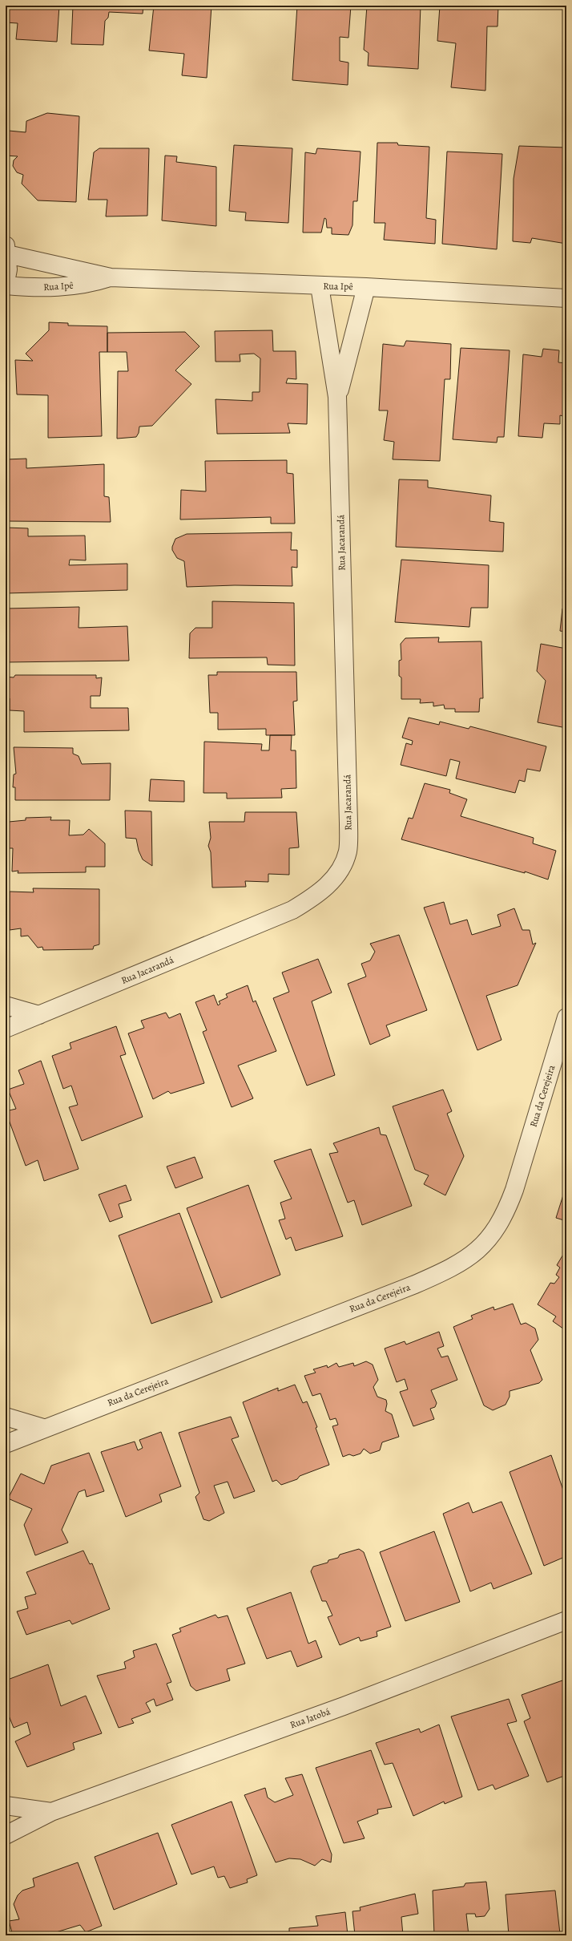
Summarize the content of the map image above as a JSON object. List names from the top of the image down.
{
  "streets": {
    "street": [
      "Rua Ipê",
      "Rua Jacarandá",
      "Rua da Cerejeira",
      "Rua Jatobá"
    ]
  },
  "crossings": [
    ["Rua Ipê", "Rua Jacarandá"]
  ]
}
